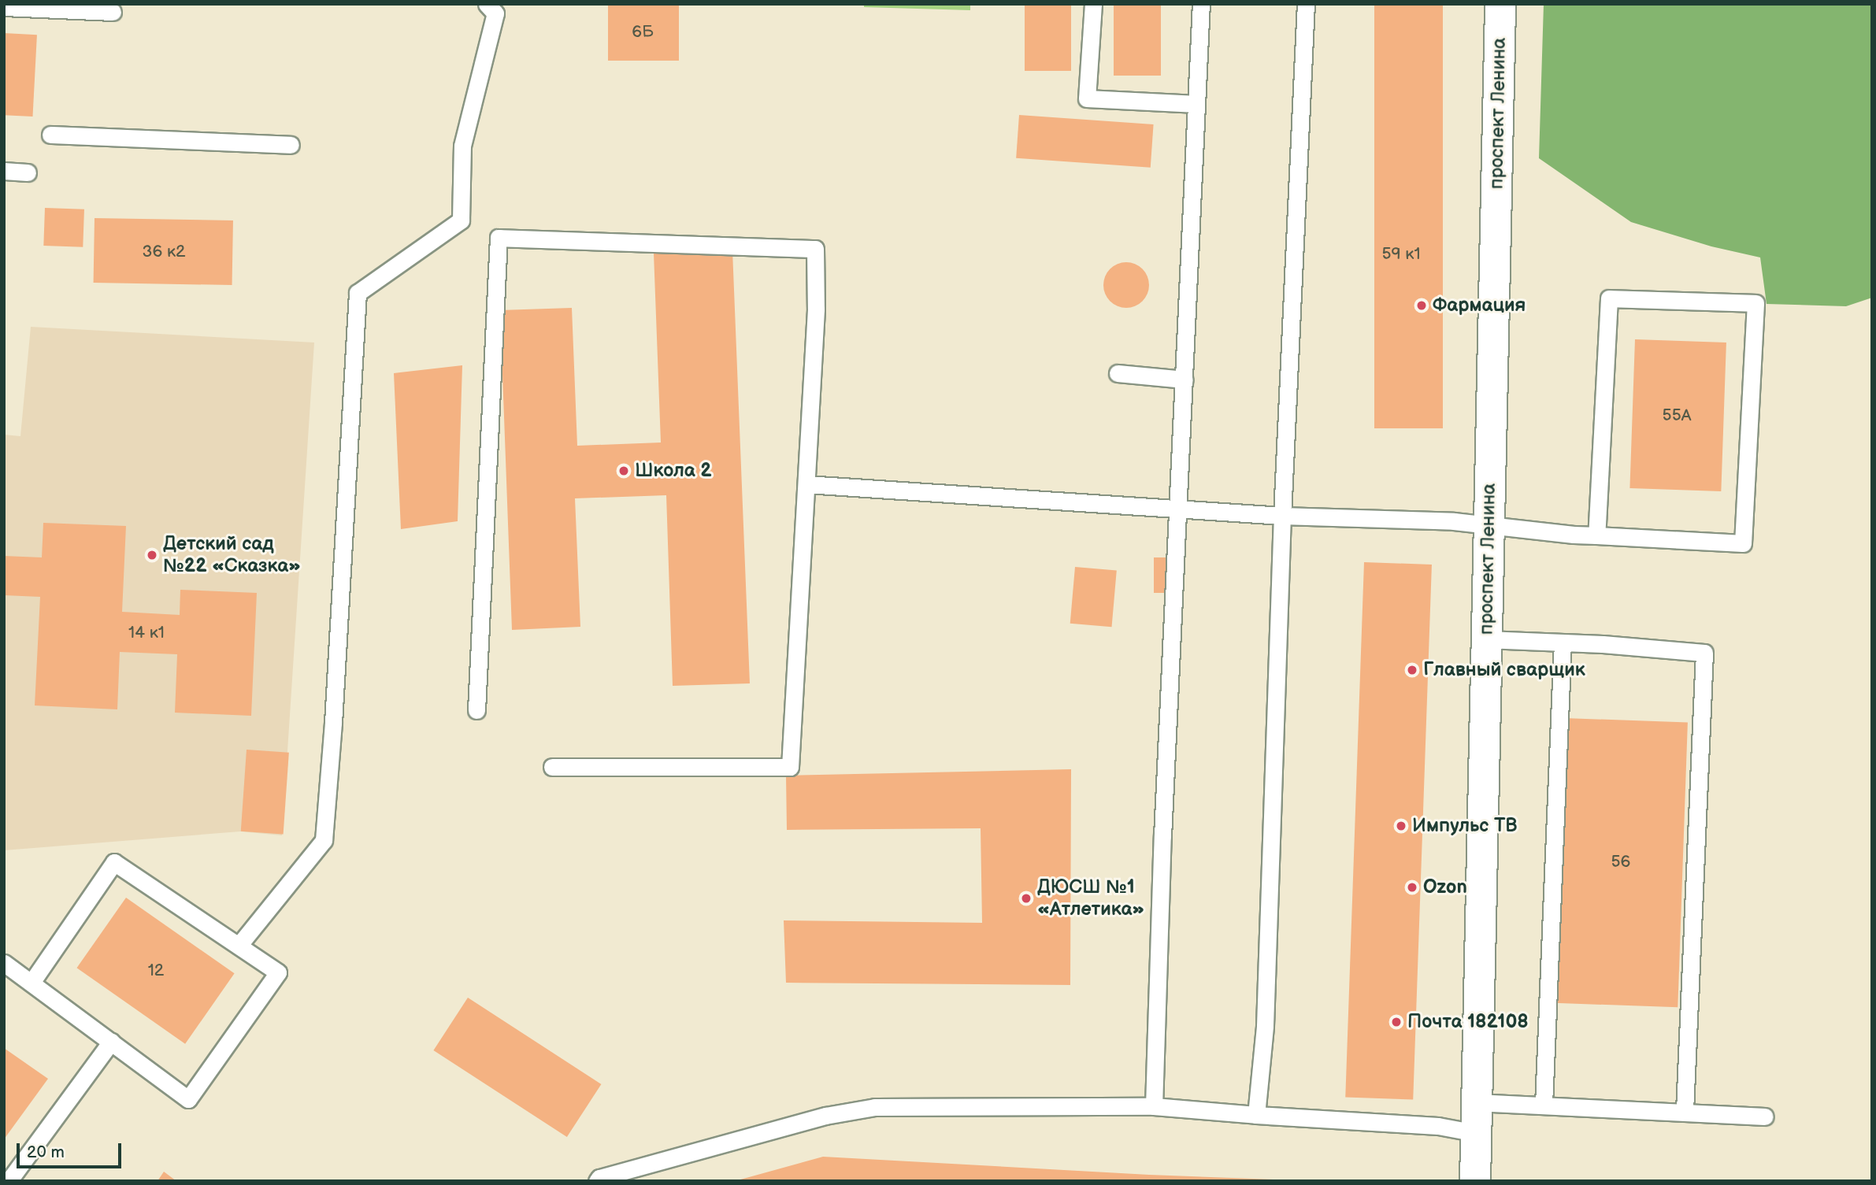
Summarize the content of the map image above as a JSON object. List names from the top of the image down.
{
  "streets": {
    "main road": ["проспект Ленина"]
  },
  "places": [
    "Фармация",
    "Школа 2",
    "Детский сад №22 «Сказка»",
    "Главный сварщик",
    "Импульс ТВ",
    "Ozon",
    "ДЮСШ №1 «Атлетика»",
    "Почта 182108"
  ],
  "house_numbers": [
    "6Б",
    "36 к2",
    "59 к1",
    "55А",
    "14 к1",
    "56",
    "12"
  ],
  "scale_bar": "20 m"
}
